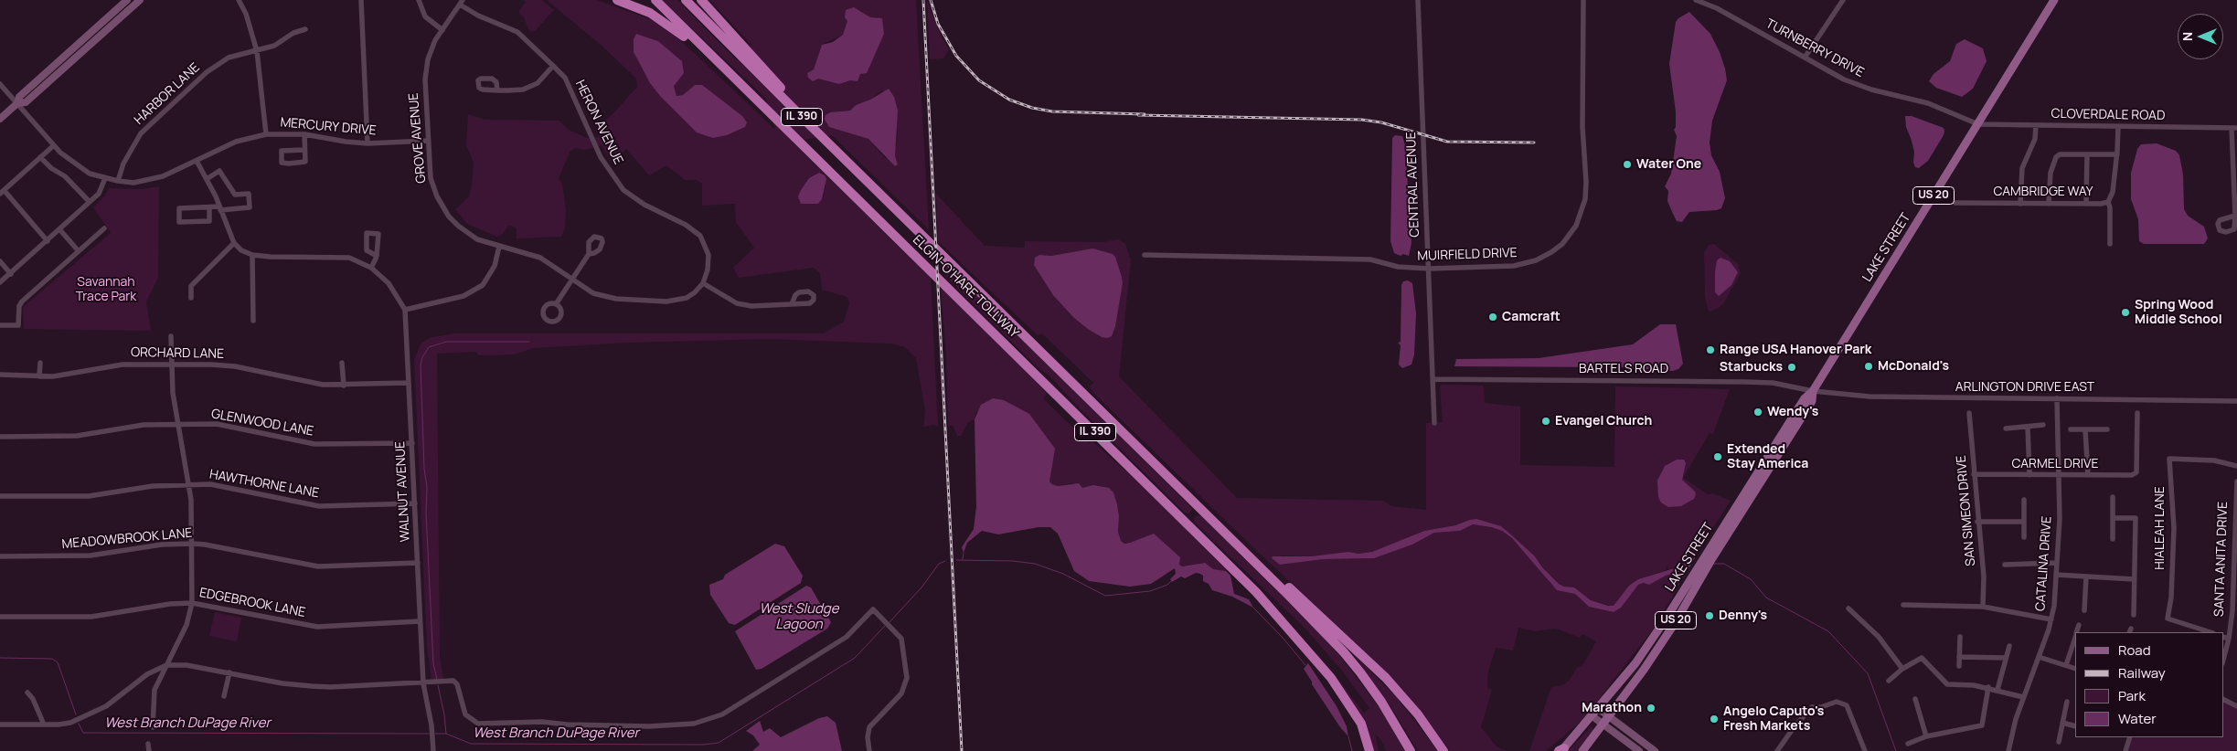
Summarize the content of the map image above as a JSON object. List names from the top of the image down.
{
  "streets": {
    "highway": ["IL 390", "ELGIN-O'HARE TOLLWAY"],
    "main road": ["US 20", "LAKE STREET"],
    "street": [
      "TURNBERRY DRIVE",
      "HARBOR LANE",
      "CLOVERDALE ROAD",
      "HERON AVENUE",
      "MERCURY DRIVE",
      "GROVE AVENUE",
      "CENTRAL AVENUE",
      "CAMBRIDGE WAY",
      "MUIRFIELD DRIVE",
      "ORCHARD LANE",
      "BARTELS ROAD",
      "ARLINGTON DRIVE EAST",
      "GLENWOOD LANE",
      "CARMEL DRIVE",
      "HAWTHORNE LANE",
      "WALNUT AVENUE",
      "SAN SIMEON DRIVE",
      "HIALEAH LANE",
      "MEADOWBROOK LANE",
      "SANTA ANITA DRIVE",
      "CATALINA DRIVE",
      "EDGEBROOK LANE"
    ]
  },
  "crossings": [
    ["TURNBERRY DRIVE", "CLOVERDALE ROAD"],
    ["TURNBERRY DRIVE", "LAKE STREET"],
    ["HARBOR LANE", "MERCURY DRIVE"],
    ["CLOVERDALE ROAD", "CAMBRIDGE WAY"],
    ["CLOVERDALE ROAD", "LAKE STREET"],
    ["HERON AVENUE", "GROVE AVENUE"],
    ["MERCURY DRIVE", "GROVE AVENUE"],
    ["CENTRAL AVENUE", "MUIRFIELD DRIVE"],
    ["CENTRAL AVENUE", "BARTELS ROAD"],
    ["LAKE STREET", "BARTELS ROAD"],
    ["LAKE STREET", "ARLINGTON DRIVE EAST"],
    ["ORCHARD LANE", "WALNUT AVENUE"],
    ["BARTELS ROAD", "ARLINGTON DRIVE EAST"],
    ["ARLINGTON DRIVE EAST", "CATALINA DRIVE"],
    ["GLENWOOD LANE", "WALNUT AVENUE"],
    ["CARMEL DRIVE", "SAN SIMEON DRIVE"],
    ["CARMEL DRIVE", "CATALINA DRIVE"],
    ["HAWTHORNE LANE", "WALNUT AVENUE"],
    ["WALNUT AVENUE", "MEADOWBROOK LANE"],
    ["WALNUT AVENUE", "EDGEBROOK LANE"]
  ],
  "water": ["West Sludge Lagoon", "West Branch DuPage River"],
  "parks": ["Savannah Trace Park"],
  "places": [
    "Water One",
    "Spring Wood Middle School",
    "Camcraft",
    "Range USA Hanover Park",
    "McDonald's",
    "Starbucks",
    "Wendy's",
    "Evangel Church",
    "Extended Stay America",
    "Denny's",
    "Marathon",
    "Angelo Caputo's Fresh Markets"
  ],
  "legend": [
    "Road",
    "Railway",
    "Park",
    "Water"
  ],
  "north": "left"
}
